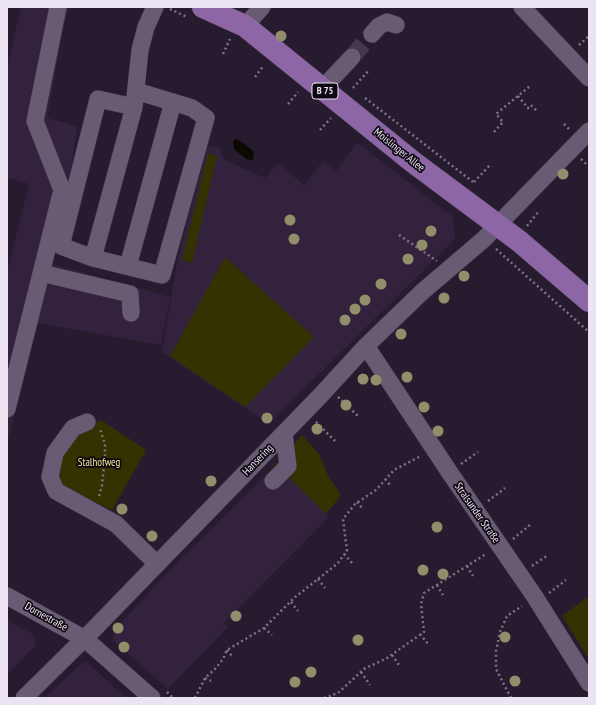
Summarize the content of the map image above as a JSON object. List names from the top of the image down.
{
  "streets": {
    "main road": ["B 75", "Moislinger Allee"],
    "street": ["Hansering", "Stralsunder Straße", "Dornestraße"]
  },
  "crossings": [
    ["Moislinger Allee", "Hansering"],
    ["Hansering", "Stralsunder Straße"],
    ["Hansering", "Dornestraße"]
  ],
  "parks": ["Stalhofweg"]
}
